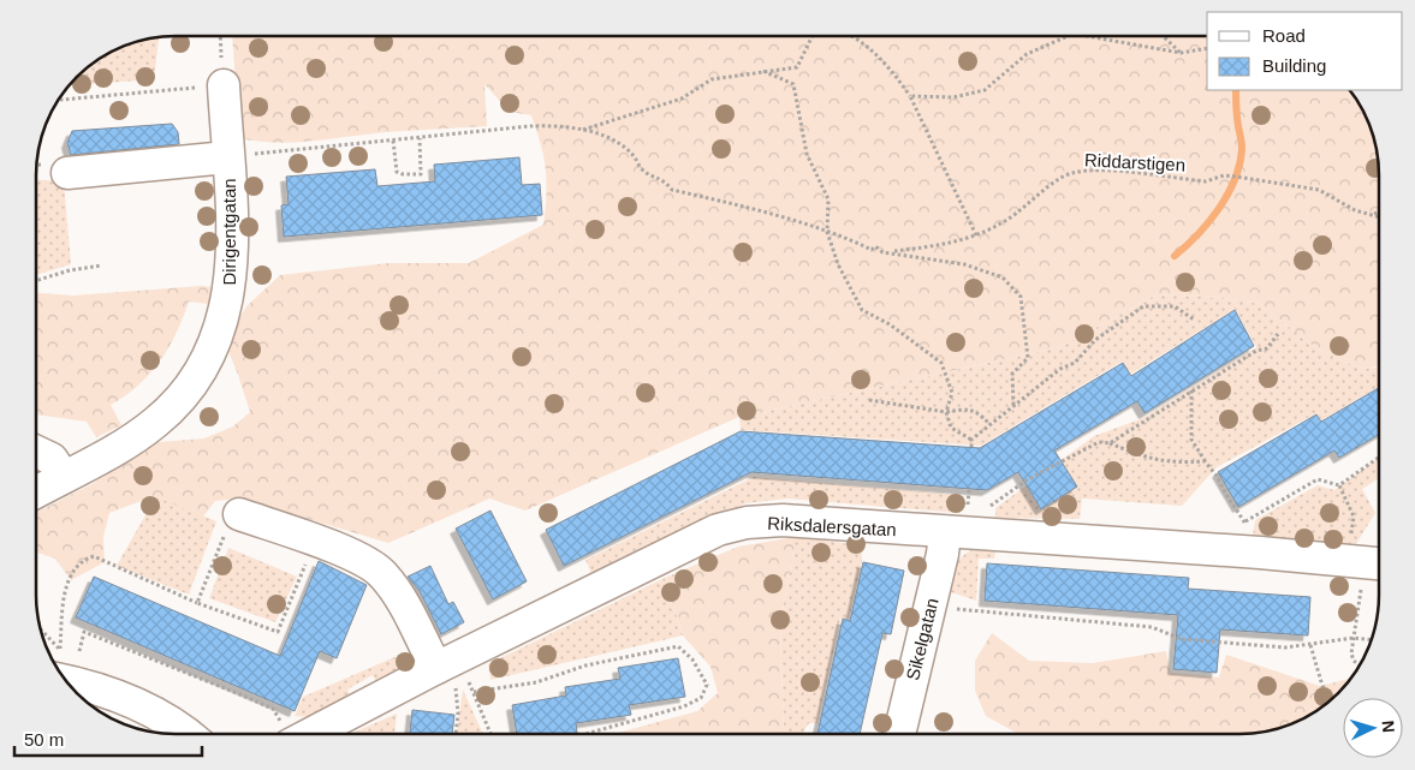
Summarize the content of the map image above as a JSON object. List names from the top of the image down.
{
  "streets": {
    "street": ["Dirigentgatan", "Riksdalersgatan", "Sikelgatan"],
    "path": ["Riddarstigen"]
  },
  "crossings": [
    ["Riddarstigen", "Dirigentgatan"],
    ["Riksdalersgatan", "Sikelgatan"]
  ],
  "legend": ["Road", "Building"],
  "scale_bar": "50 m",
  "north": "right"
}
